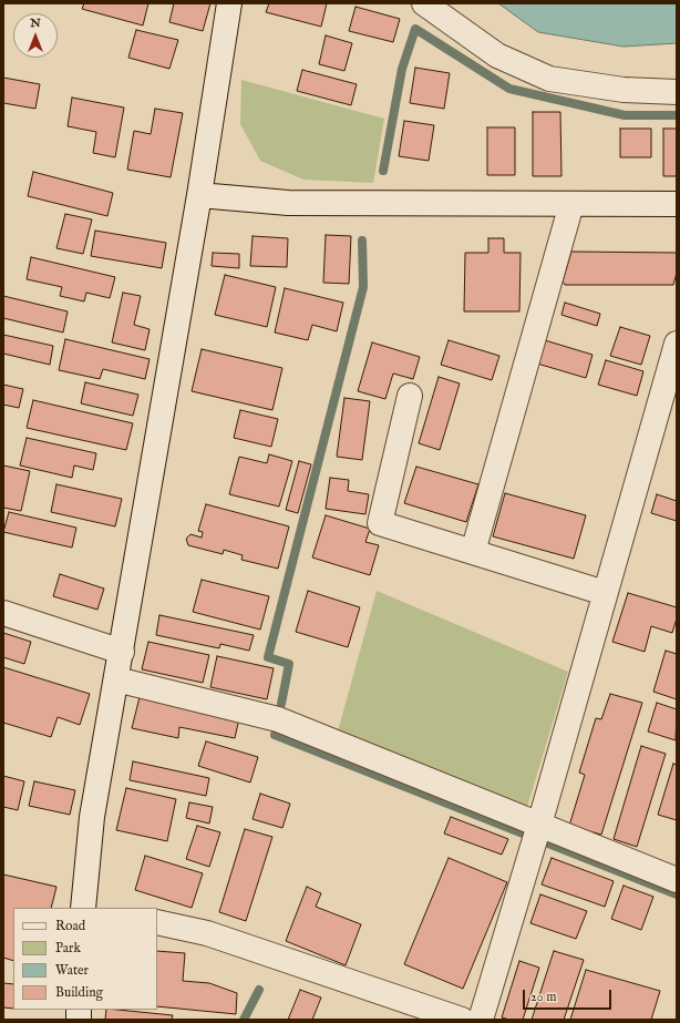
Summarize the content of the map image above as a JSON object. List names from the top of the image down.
{
  "legend": [
    "Road",
    "Park",
    "Water",
    "Building"
  ],
  "scale_bar": "20 m",
  "north": "top"
}
